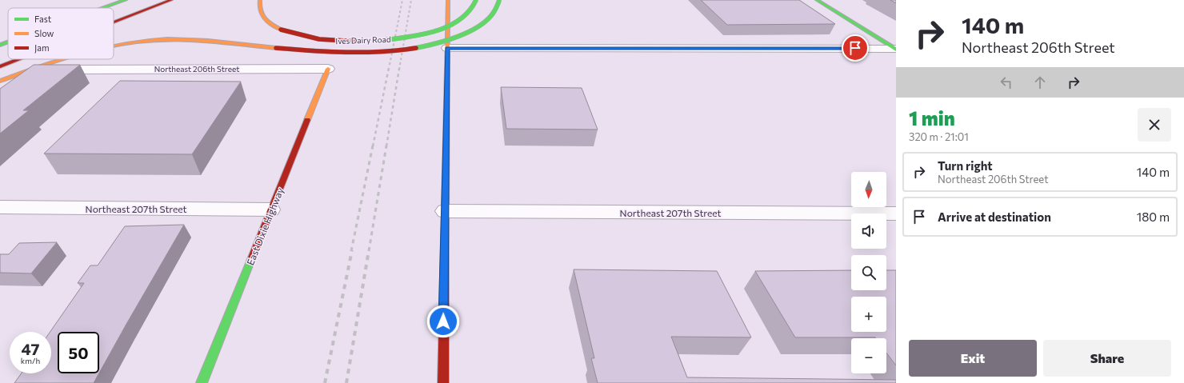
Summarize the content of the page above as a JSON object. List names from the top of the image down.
{
  "streets": {
    "main road": ["Ives Dairy Road", "East Dixie Highway"],
    "street": ["Northeast 206th Street", "Northeast 207th Street"]
  },
  "crossings": [
    ["Northeast 206th Street", "East Dixie Highway"],
    ["Northeast 207th Street", "East Dixie Highway"]
  ],
  "legend": ["Fast", "Slow", "Jam"],
  "north": "bottom",
  "page": {
    "turn": ["140 m", "Northeast 206th Street"],
    "heading": ["1 min", "320 m · 21:01"],
    "list": [
      {
        "name": "Turn right",
        "note": "Northeast 206th Street",
        "value": "140 m"
      },
      {
        "name": "Arrive at destination",
        "value": "180 m"
      }
    ],
    "map_buttons": ["+", "−"],
    "speed": "47 km/h",
    "limit": "50",
    "buttons": ["Exit", "Share"]
  }
}
